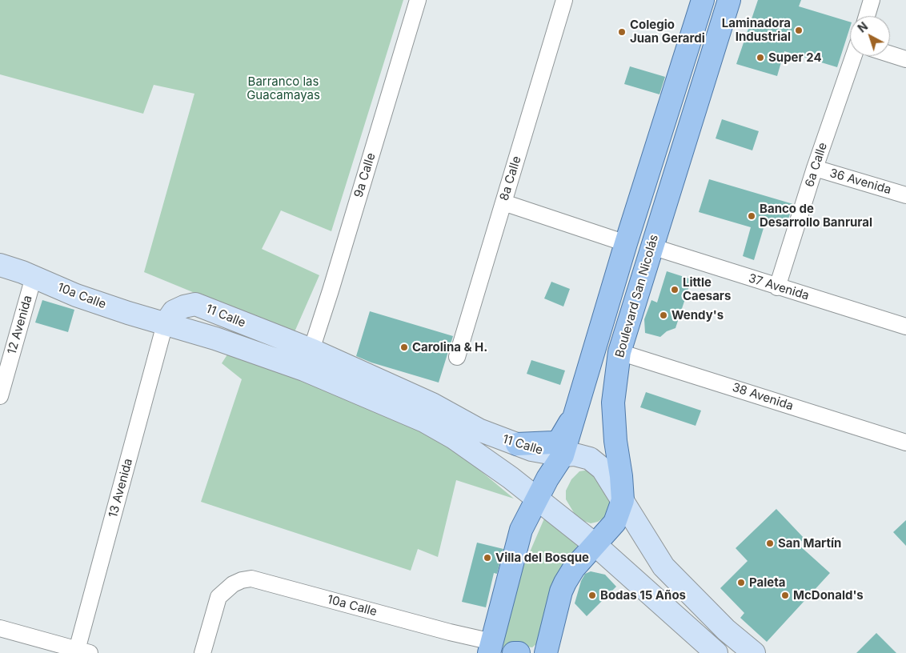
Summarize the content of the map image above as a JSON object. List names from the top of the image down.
{
  "streets": {
    "main road": ["10a Calle", "Boulevard San Nicolás", "11 Calle"],
    "street": [
      "6a Calle",
      "9a Calle",
      "8a Calle",
      "36 Avenida",
      "37 Avenida",
      "12 Avenida",
      "38 Avenida",
      "13 Avenida"
    ]
  },
  "crossings": [
    ["6a Calle", "36 Avenida"],
    ["6a Calle", "37 Avenida"],
    ["9a Calle", "11 Calle"],
    ["37 Avenida", "Boulevard San Nicolás"],
    ["10a Calle", "Boulevard San Nicolás"],
    ["10a Calle", "11 Calle"],
    ["10a Calle", "12 Avenida"],
    ["10a Calle", "13 Avenida"],
    ["Boulevard San Nicolás", "11 Calle"],
    ["Boulevard San Nicolás", "38 Avenida"],
    ["11 Calle", "13 Avenida"]
  ],
  "parks": ["Barranco las Guacamayas"],
  "places": [
    "Laminadora Industrial",
    "Colegio Juan Gerardi",
    "Super 24",
    "Banco de Desarrollo Banrural",
    "Little Caesars",
    "Wendy's",
    "Carolina & H.",
    "San Martín",
    "Villa del Bosque",
    "Paleta",
    "Bodas 15 Años",
    "McDonald's"
  ],
  "north": "top left"
}
